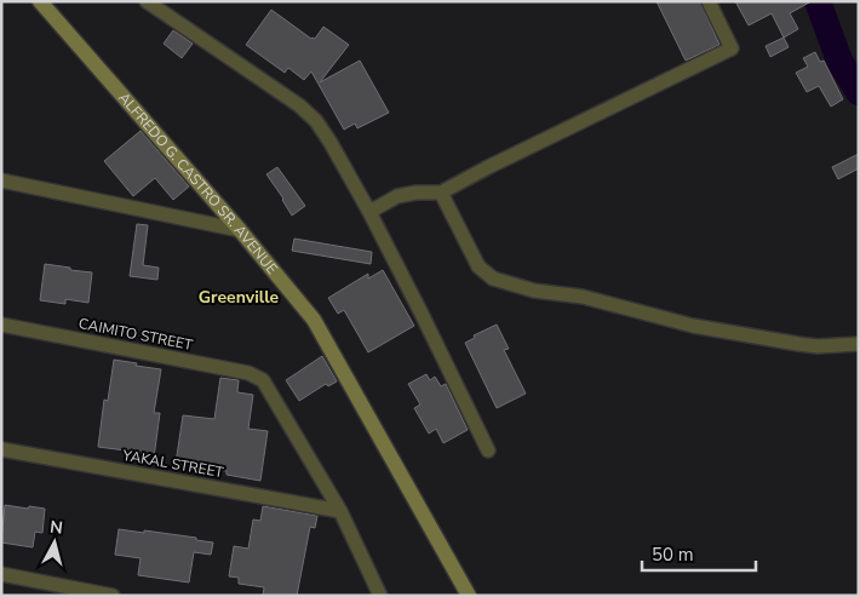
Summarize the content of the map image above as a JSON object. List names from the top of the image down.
{
  "streets": {
    "street": ["ALFREDO G. CASTRO SR. AVENUE", "CAIMITO STREET", "YAKAL STREET"]
  },
  "crossings": [
    ["CAIMITO STREET", "YAKAL STREET"]
  ],
  "districts": ["Greenville"],
  "scale_bar": "50 m",
  "north": "top"
}
